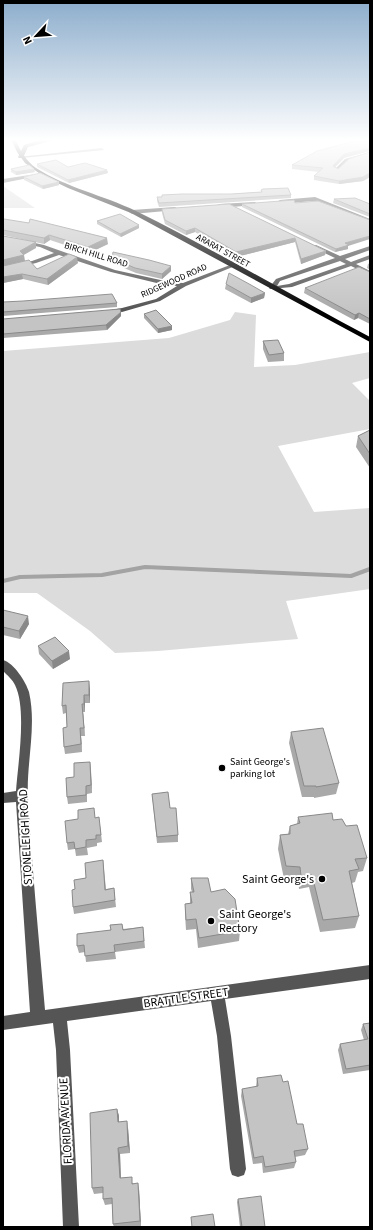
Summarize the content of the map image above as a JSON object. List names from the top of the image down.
{
  "streets": {
    "main road": ["ARARAT STREET"],
    "street": [
      "BIRCH HILL ROAD",
      "RIDGEWOOD ROAD",
      "STONELEIGH ROAD",
      "BRATTLE STREET",
      "FLORIDA AVENUE"
    ]
  },
  "crossings": [
    ["ARARAT STREET", "RIDGEWOOD ROAD"],
    ["BIRCH HILL ROAD", "RIDGEWOOD ROAD"],
    ["STONELEIGH ROAD", "BRATTLE STREET"],
    ["BRATTLE STREET", "FLORIDA AVENUE"]
  ],
  "places": ["Saint George's parking lot", "Saint George's", "Saint George's Rectory"],
  "north": "bottom left"
}
